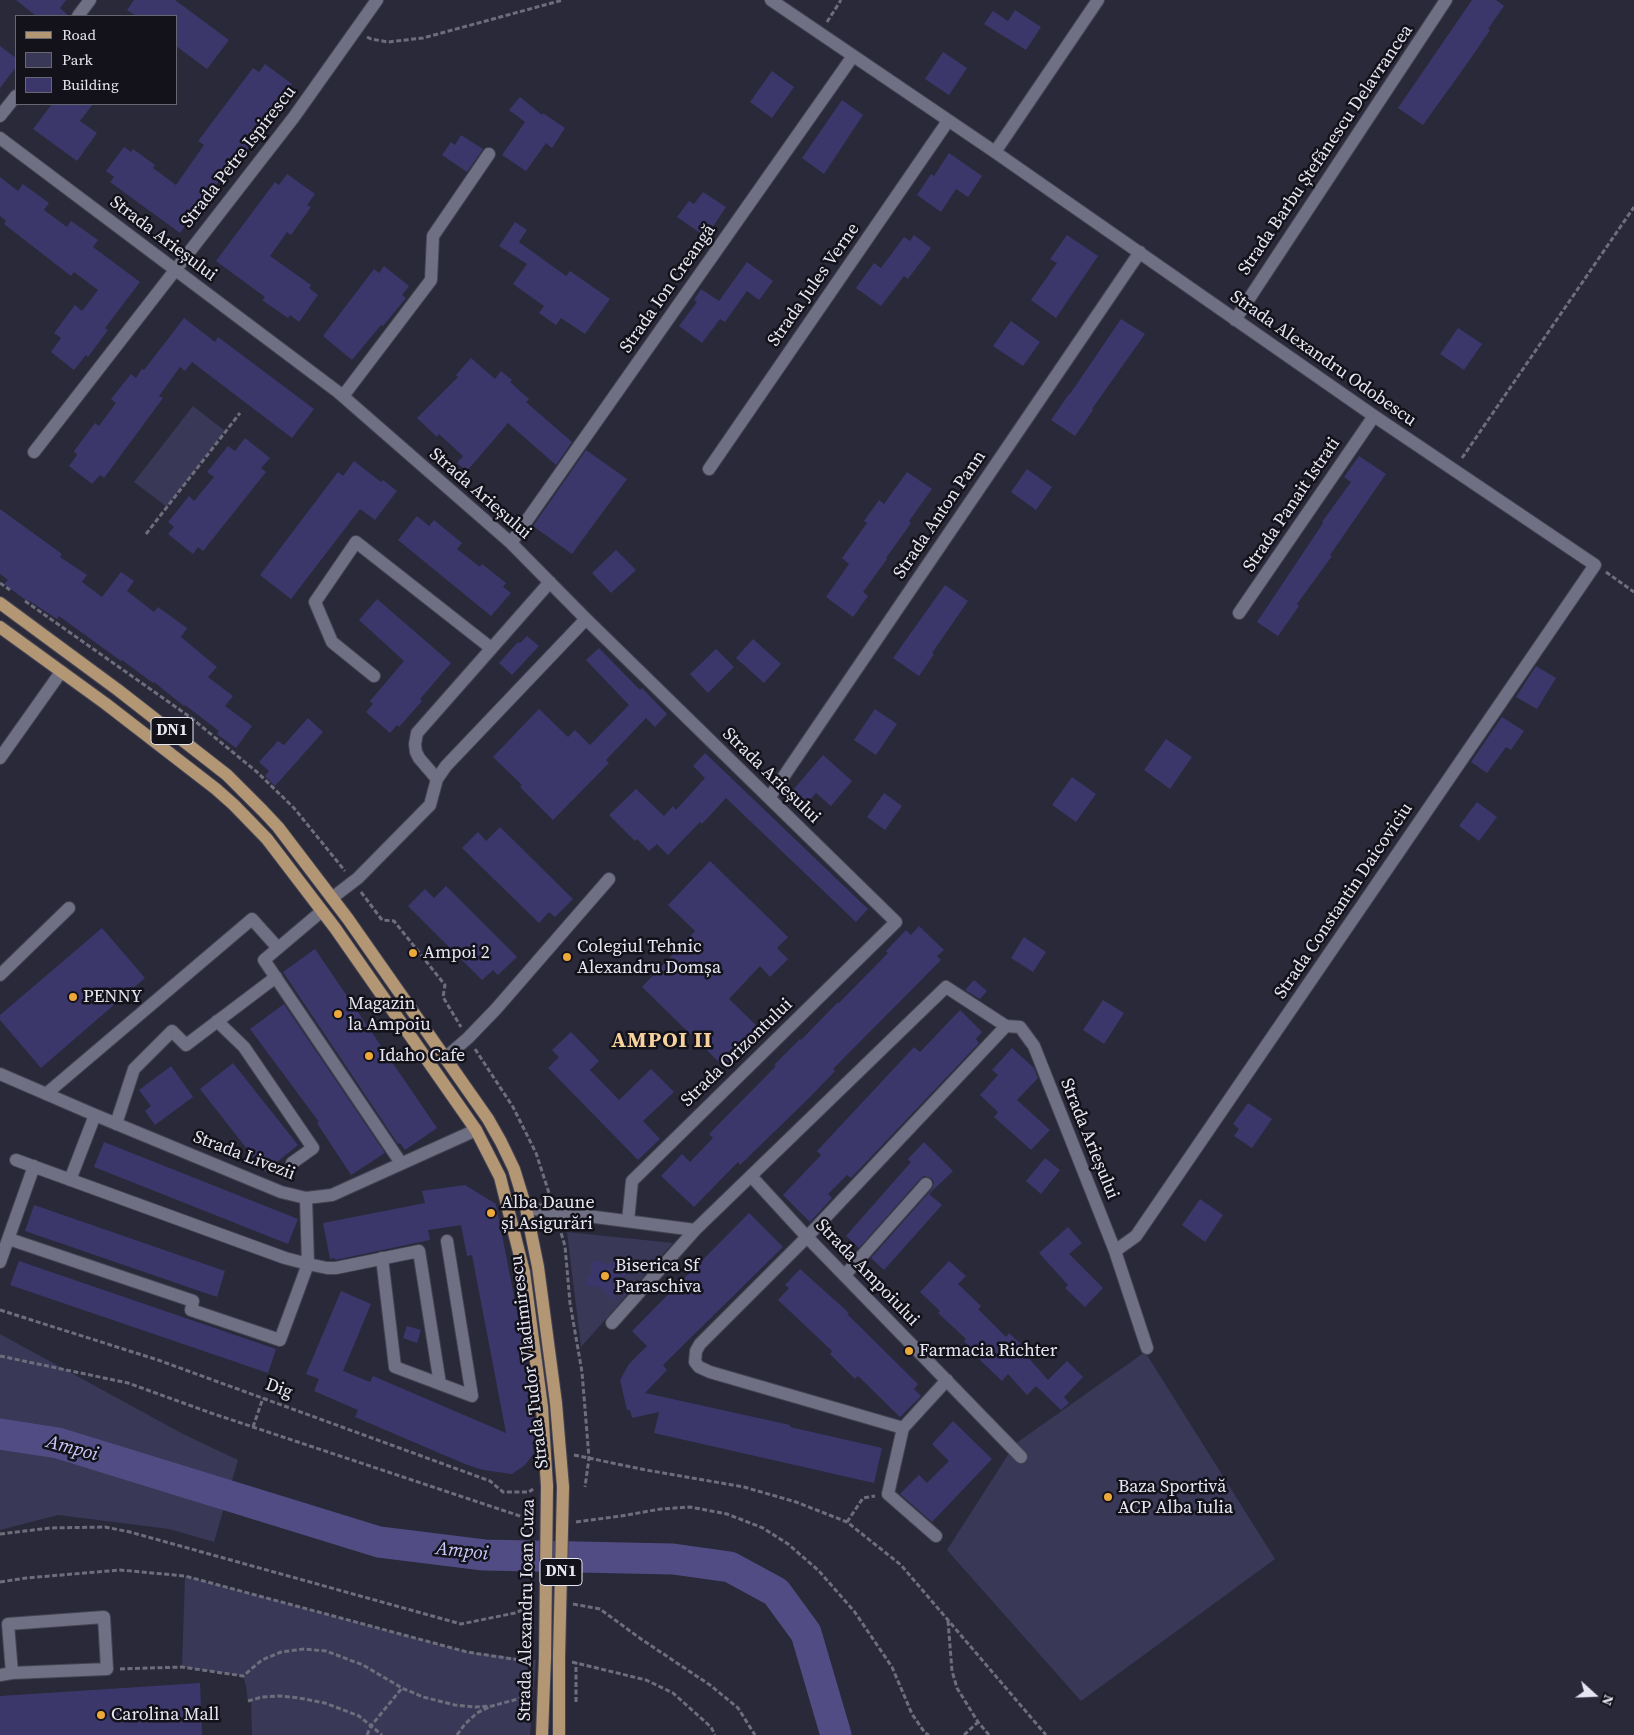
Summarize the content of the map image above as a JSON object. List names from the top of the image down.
{
  "streets": {
    "main road": ["DN1", "Strada Tudor Vladimirescu", "Strada Alexandru Ioan Cuza"],
    "street": [
      "Strada Barbu Ștefănescu Delavrancea",
      "Strada Petre Ispirescu",
      "Strada Arieșului",
      "Strada Jules Verne",
      "Strada Ion Creangă",
      "Strada Alexandru Odobescu",
      "Strada Panait Istrati",
      "Strada Anton Pann",
      "Strada Constantin Daicoviciu",
      "Strada Orizontului",
      "Strada Livezii",
      "Strada Ampoiului"
    ],
    "path": ["Dig"]
  },
  "crossings": [
    ["Strada Barbu Ștefănescu Delavrancea", "Strada Alexandru Odobescu"],
    ["Strada Petre Ispirescu", "Strada Arieșului"],
    ["Strada Arieșului", "Strada Ion Creangă"],
    ["Strada Arieșului", "Strada Anton Pann"],
    ["Strada Arieșului", "Strada Constantin Daicoviciu"],
    ["Strada Arieșului", "Strada Orizontului"],
    ["Strada Arieșului", "Strada Ampoiului"],
    ["Strada Jules Verne", "Strada Alexandru Odobescu"],
    ["Strada Ion Creangă", "Strada Alexandru Odobescu"],
    ["Strada Alexandru Odobescu", "Strada Panait Istrati"],
    ["Strada Alexandru Odobescu", "Strada Anton Pann"],
    ["Strada Alexandru Odobescu", "Strada Constantin Daicoviciu"],
    ["Strada Livezii", "Strada Tudor Vladimirescu"],
    ["Strada Tudor Vladimirescu", "Dig"],
    ["Strada Tudor Vladimirescu", "Strada Alexandru Ioan Cuza"],
    ["Dig", "Strada Alexandru Ioan Cuza"]
  ],
  "districts": ["AMPOI II"],
  "water": ["Ampoi"],
  "places": [
    "Ampoi 2",
    "Colegiul Tehnic Alexandru Domșa",
    "PENNY",
    "Magazin la Ampoiu",
    "Idaho Cafe",
    "Alba Daune și Asigurări",
    "Biserica Sf Paraschiva",
    "Farmacia Richter",
    "Baza Sportivă ACP Alba Iulia",
    "Carolina Mall"
  ],
  "legend": ["Road", "Park", "Building"],
  "north": "right"
}
